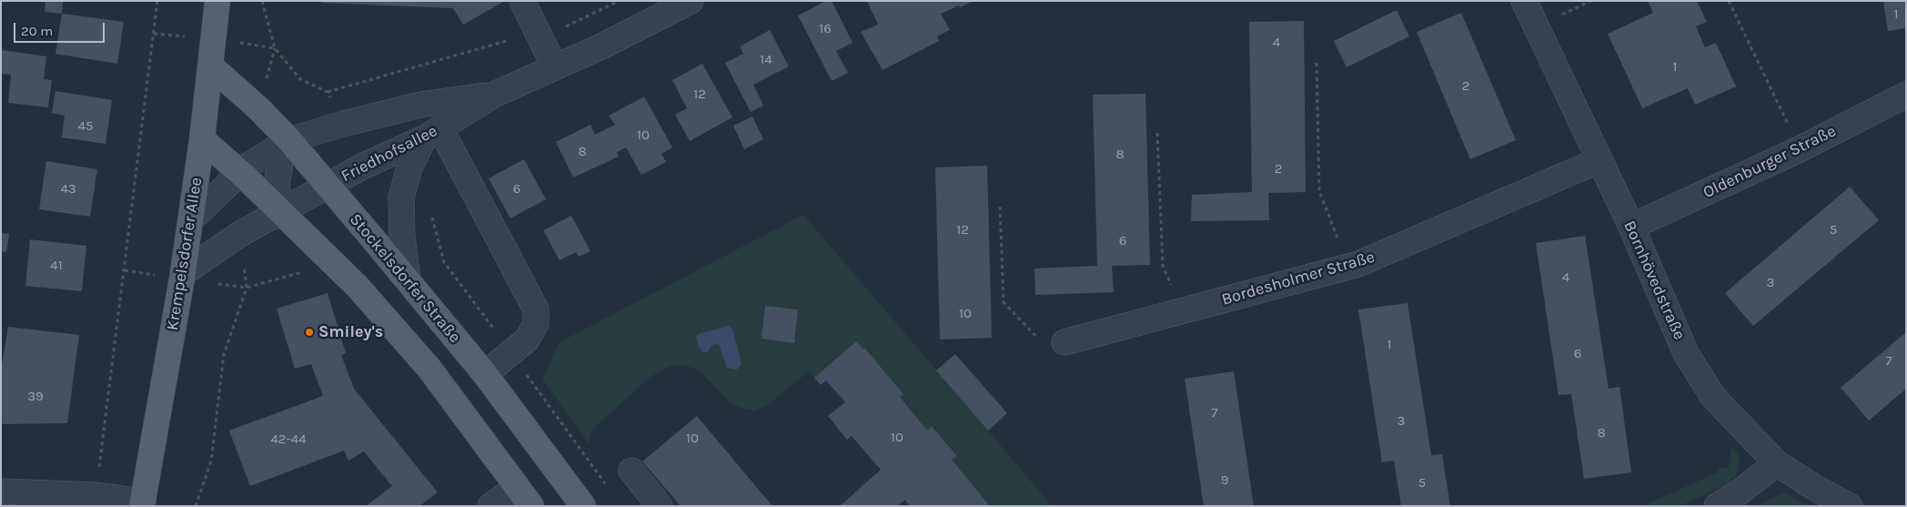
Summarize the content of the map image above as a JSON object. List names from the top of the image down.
{
  "streets": {
    "main road": ["Krempelsdorfer Allee", "Stockelsdorfer Straße"],
    "street": [
      "Friedhofsallee",
      "Oldenburger Straße",
      "Bordesholmer Straße",
      "Bornhövedstraße"
    ]
  },
  "crossings": [
    ["Friedhofsallee", "Krempelsdorfer Allee"],
    ["Friedhofsallee", "Stockelsdorfer Straße"],
    ["Oldenburger Straße", "Bornhövedstraße"],
    ["Krempelsdorfer Allee", "Stockelsdorfer Straße"],
    ["Bordesholmer Straße", "Bornhövedstraße"]
  ],
  "places": ["Smiley's"],
  "house_numbers": [
    "1",
    "16",
    "4",
    "14",
    "1",
    "2",
    "12",
    "45",
    "10",
    "8",
    "8",
    "2",
    "43",
    "6",
    "12",
    "5",
    "6",
    "41",
    "4",
    "3",
    "10",
    "1",
    "6",
    "7",
    "39",
    "7",
    "3",
    "8",
    "10",
    "10",
    "42-44",
    "9",
    "5"
  ],
  "scale_bar": "20 m"
}
